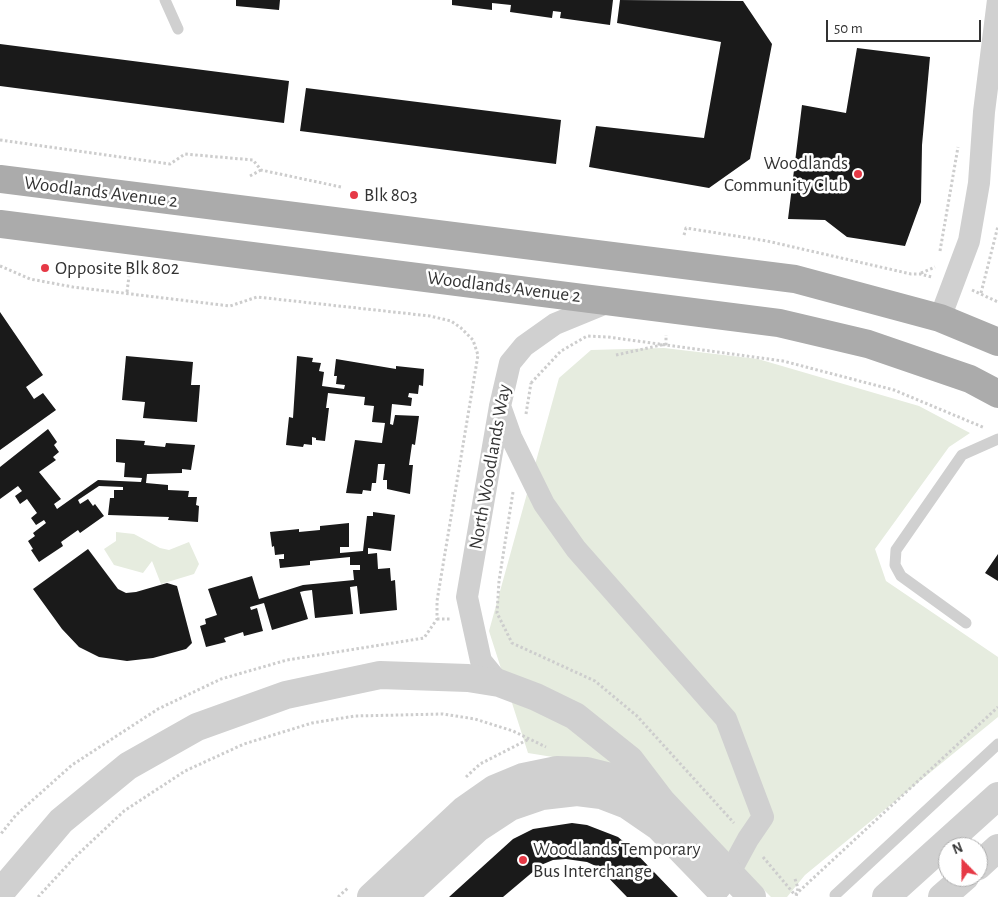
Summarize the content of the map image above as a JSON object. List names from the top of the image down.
{
  "streets": {
    "main road": ["Woodlands Avenue 2"],
    "street": ["North Woodlands Way"]
  },
  "crossings": [
    ["Woodlands Avenue 2", "North Woodlands Way"]
  ],
  "places": [
    "Woodlands Community Club",
    "Blk 803",
    "Opposite Blk 802",
    "Woodlands Temporary Bus Interchange"
  ],
  "scale_bar": "50 m",
  "north": "top"
}
